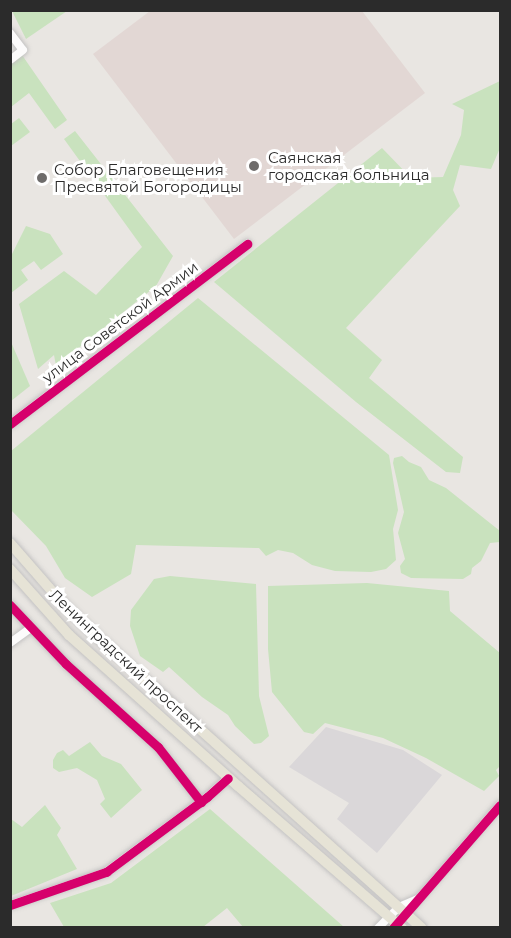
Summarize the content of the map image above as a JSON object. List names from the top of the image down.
{
  "streets": {
    "main road": ["Ленинградский проспект"],
    "street": ["улица Советской Армии"]
  },
  "places": ["Саянская городская больница", "Собор Благовещения Пресвятой Богородицы"]
}
